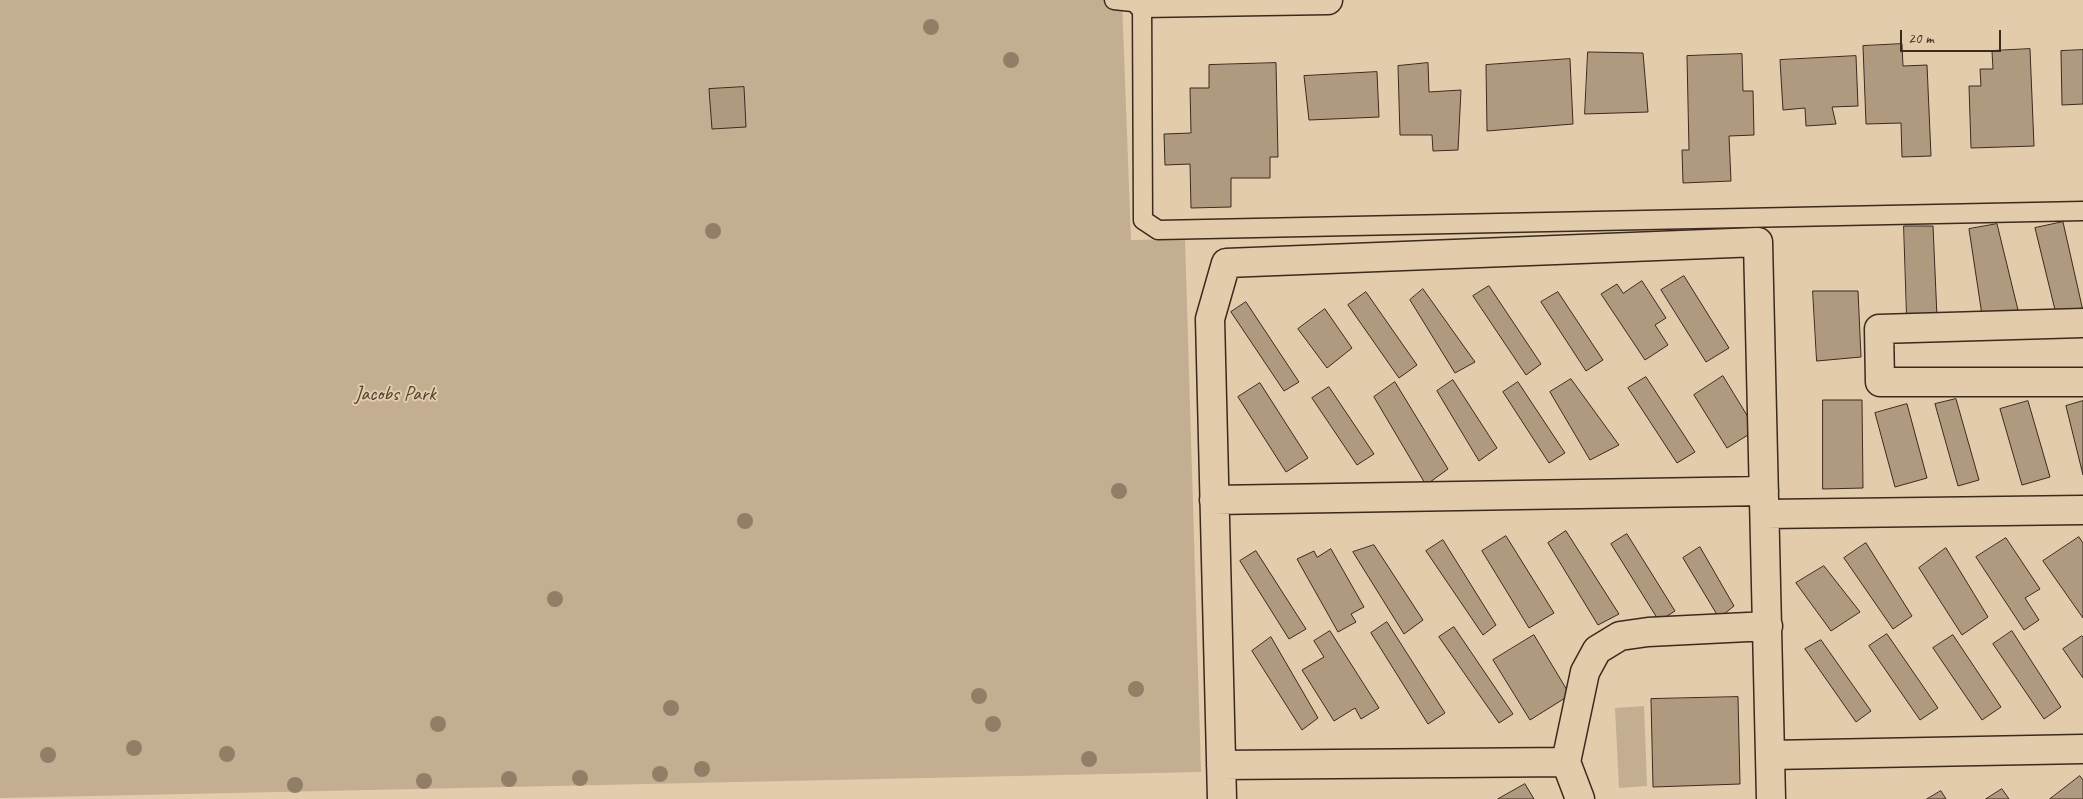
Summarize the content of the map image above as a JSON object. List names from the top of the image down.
{
  "parks": ["Jacobs Park"],
  "scale_bar": "20 m"
}
